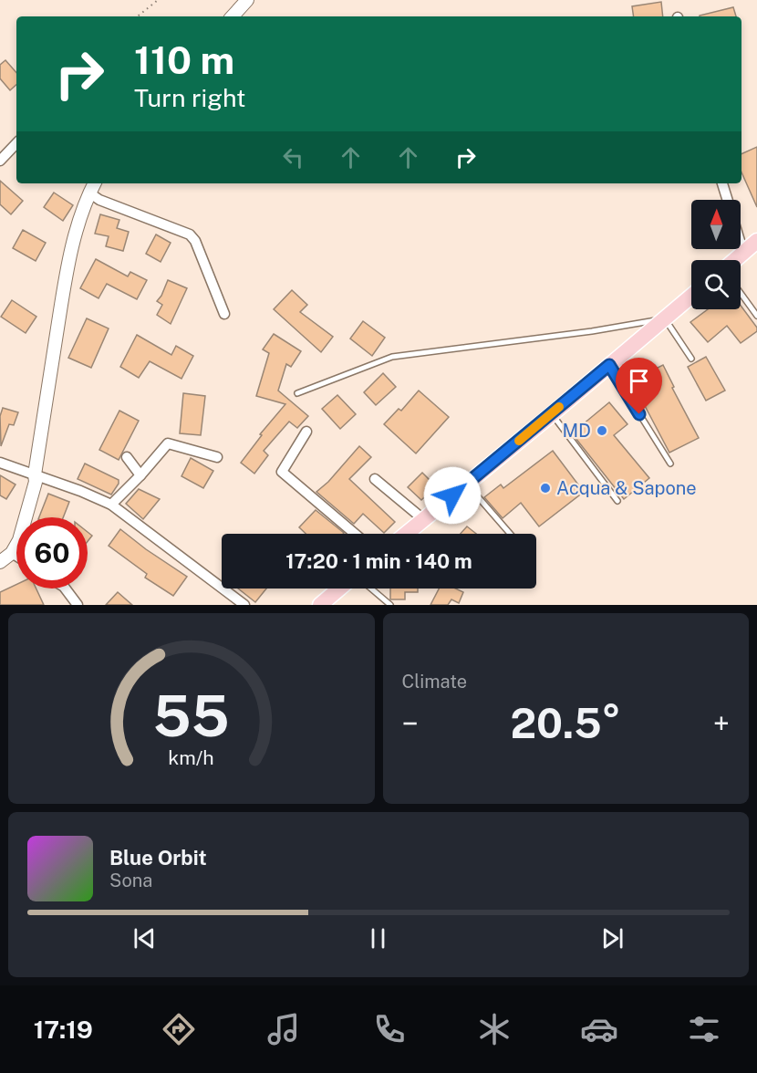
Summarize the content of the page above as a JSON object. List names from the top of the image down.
{
  "places": ["MD", "Acqua & Sapone"],
  "north": "top",
  "page": {
    "turn": ["110 m", "Turn right"],
    "limit": "60",
    "trip": "17:20 · 1 min · 140 m",
    "tile": "Climate",
    "heat": ["−", "20.5°", "+"],
    "song": ["Blue Orbit", "Sona"],
    "tabs": "17:19",
    "gauge": ["55", "km/h"]
  }
}
